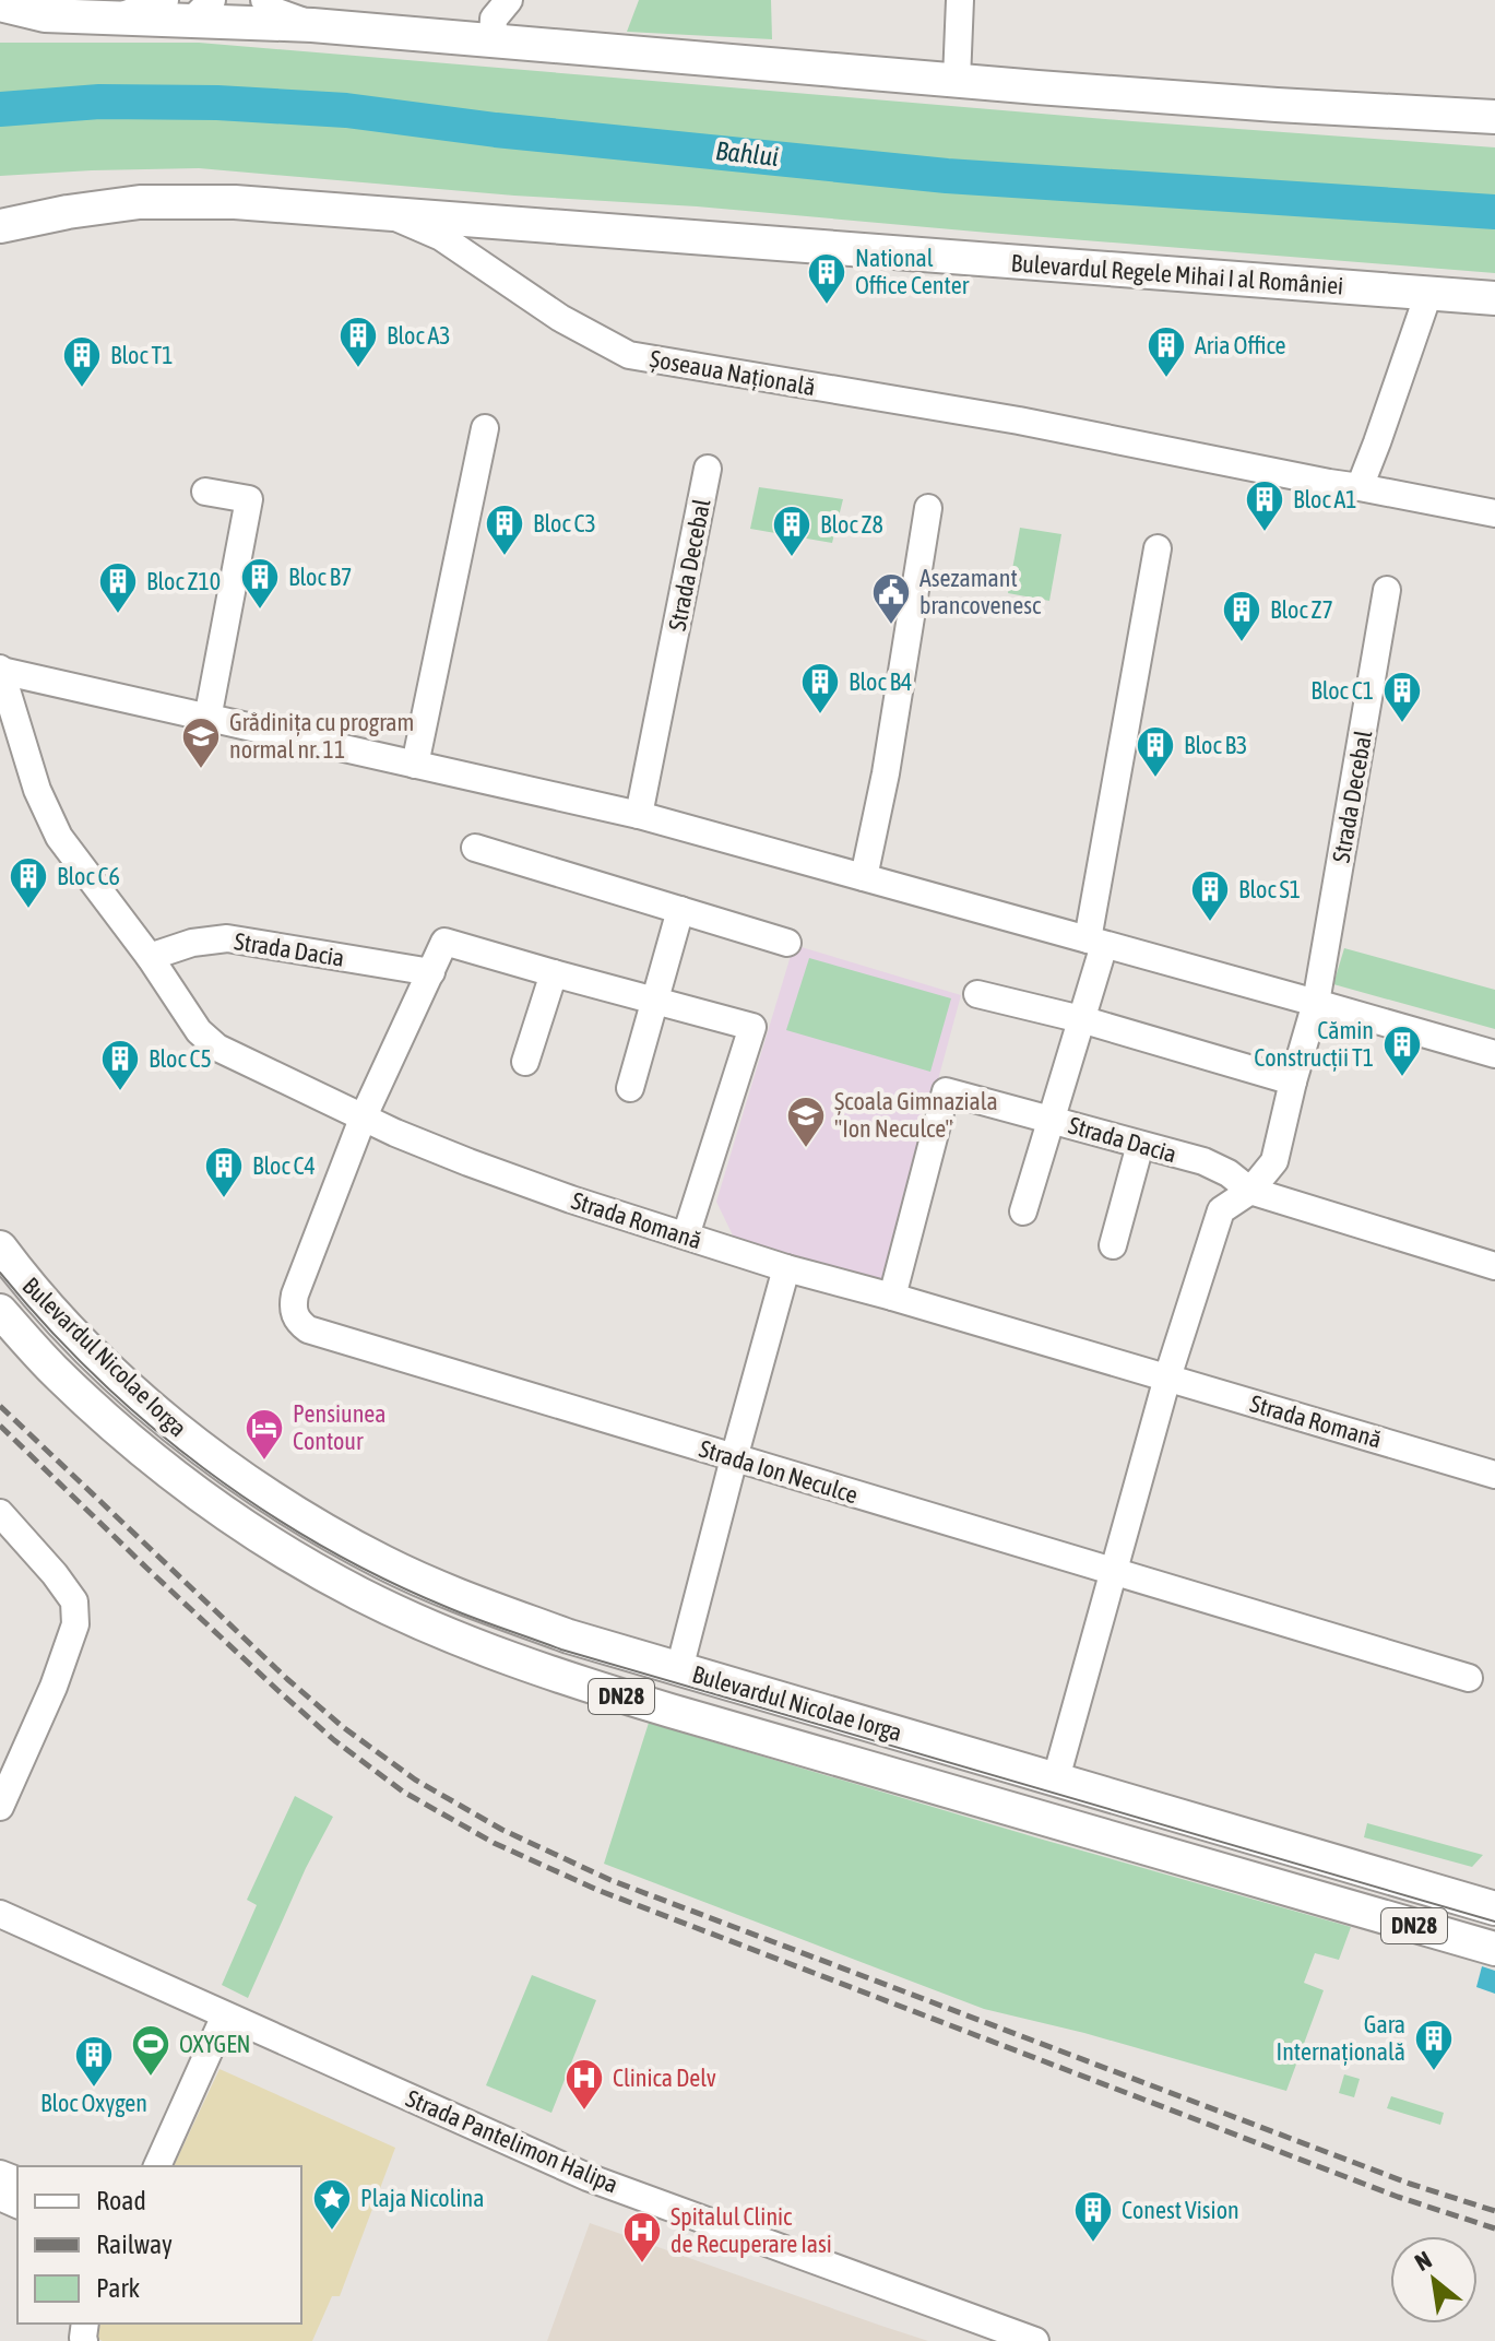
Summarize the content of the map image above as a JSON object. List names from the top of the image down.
{
  "streets": {
    "main road": [
      "Bulevardul Regele Mihai I al României",
      "Șoseaua Națională",
      "Bulevardul Nicolae Iorga",
      "DN28"
    ],
    "street": [
      "Strada Decebal",
      "Strada Dacia",
      "Strada Romană",
      "Strada Ion Neculce",
      "Strada Pantelimon Halipa"
    ]
  },
  "crossings": [
    ["Bulevardul Regele Mihai I al României", "Șoseaua Națională"],
    ["Strada Decebal", "Strada Dacia"],
    ["Strada Decebal", "Strada Romană"],
    ["Strada Decebal", "Bulevardul Nicolae Iorga"],
    ["Strada Decebal", "Strada Ion Neculce"],
    ["Strada Dacia", "Strada Romană"],
    ["Strada Romană", "Strada Ion Neculce"]
  ],
  "water": ["Bahlui"],
  "places": {
    "building": [
      "National Office Center",
      "Bloc A3",
      "Aria Office",
      "Bloc T1",
      "Bloc A1",
      "Bloc C3",
      "Bloc Z8",
      "Bloc B7",
      "Bloc Z10",
      "Bloc Z7",
      "Bloc B4",
      "Bloc C1",
      "Bloc B3",
      "Bloc C6",
      "Bloc S1",
      "Cămin Construcții T1",
      "Bloc C5",
      "Bloc C4",
      "Gara Internațională",
      "Bloc Oxygen",
      "Conest Vision"
    ],
    "public building": ["Asezamant brancovenesc"],
    "school or university": ["Grădinița cu program normal nr. 11", "Școala Gimnaziala \"Ion Neculce\""],
    "hotel": ["Pensiunea Contour"],
    "sports": ["OXYGEN"],
    "hospital": ["Clinica Delv", "Spitalul Clinic de Recuperare Iasi"],
    "place": ["Plaja Nicolina"]
  },
  "legend": ["Road", "Railway", "Park"],
  "north": "top left"
}
